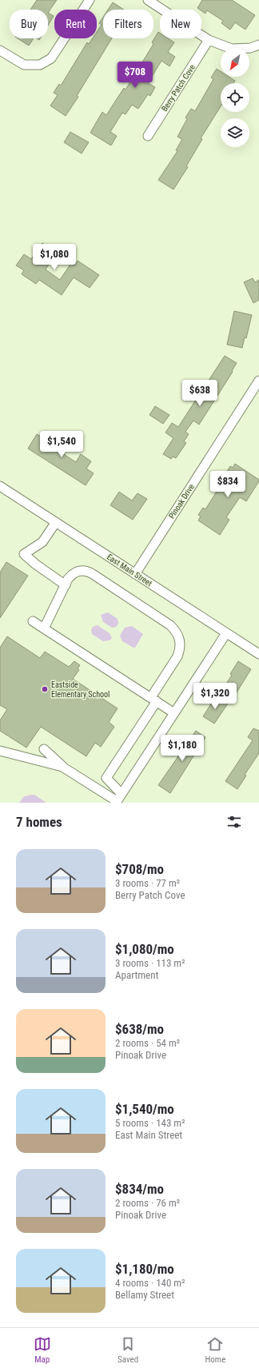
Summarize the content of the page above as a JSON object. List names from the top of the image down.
{
  "streets": {
    "street": ["Berry Patch Cove", "Pinoak Drive", "East Main Street"]
  },
  "crossings": [
    ["Pinoak Drive", "East Main Street"]
  ],
  "places": ["Eastside Elementary School"],
  "north": "bottom left",
  "page": {
    "chip": [
      "Buy",
      "Rent",
      "Filters",
      "New"
    ],
    "price": [
      "$708",
      "$1,080",
      "$638",
      "$1,540",
      "$834",
      "$1,320",
      "$1,180"
    ],
    "heading": "7 homes",
    "list": [
      {
        "name": "$708/mo",
        "note": "3 rooms · 77 m² · Berry Patch Cove"
      },
      {
        "name": "$1,080/mo",
        "note": "3 rooms · 113 m² · Apartment"
      },
      {
        "name": "$638/mo",
        "note": "2 rooms · 54 m² · Pinoak Drive"
      },
      {
        "name": "$1,540/mo",
        "note": "5 rooms · 143 m² · East Main Street"
      },
      {
        "name": "$834/mo",
        "note": "2 rooms · 76 m² · Pinoak Drive"
      },
      {
        "name": "$1,180/mo",
        "note": "4 rooms · 140 m² · Bellamy Street"
      }
    ],
    "tabs": ["Map", "Saved", "Home"]
  }
}
